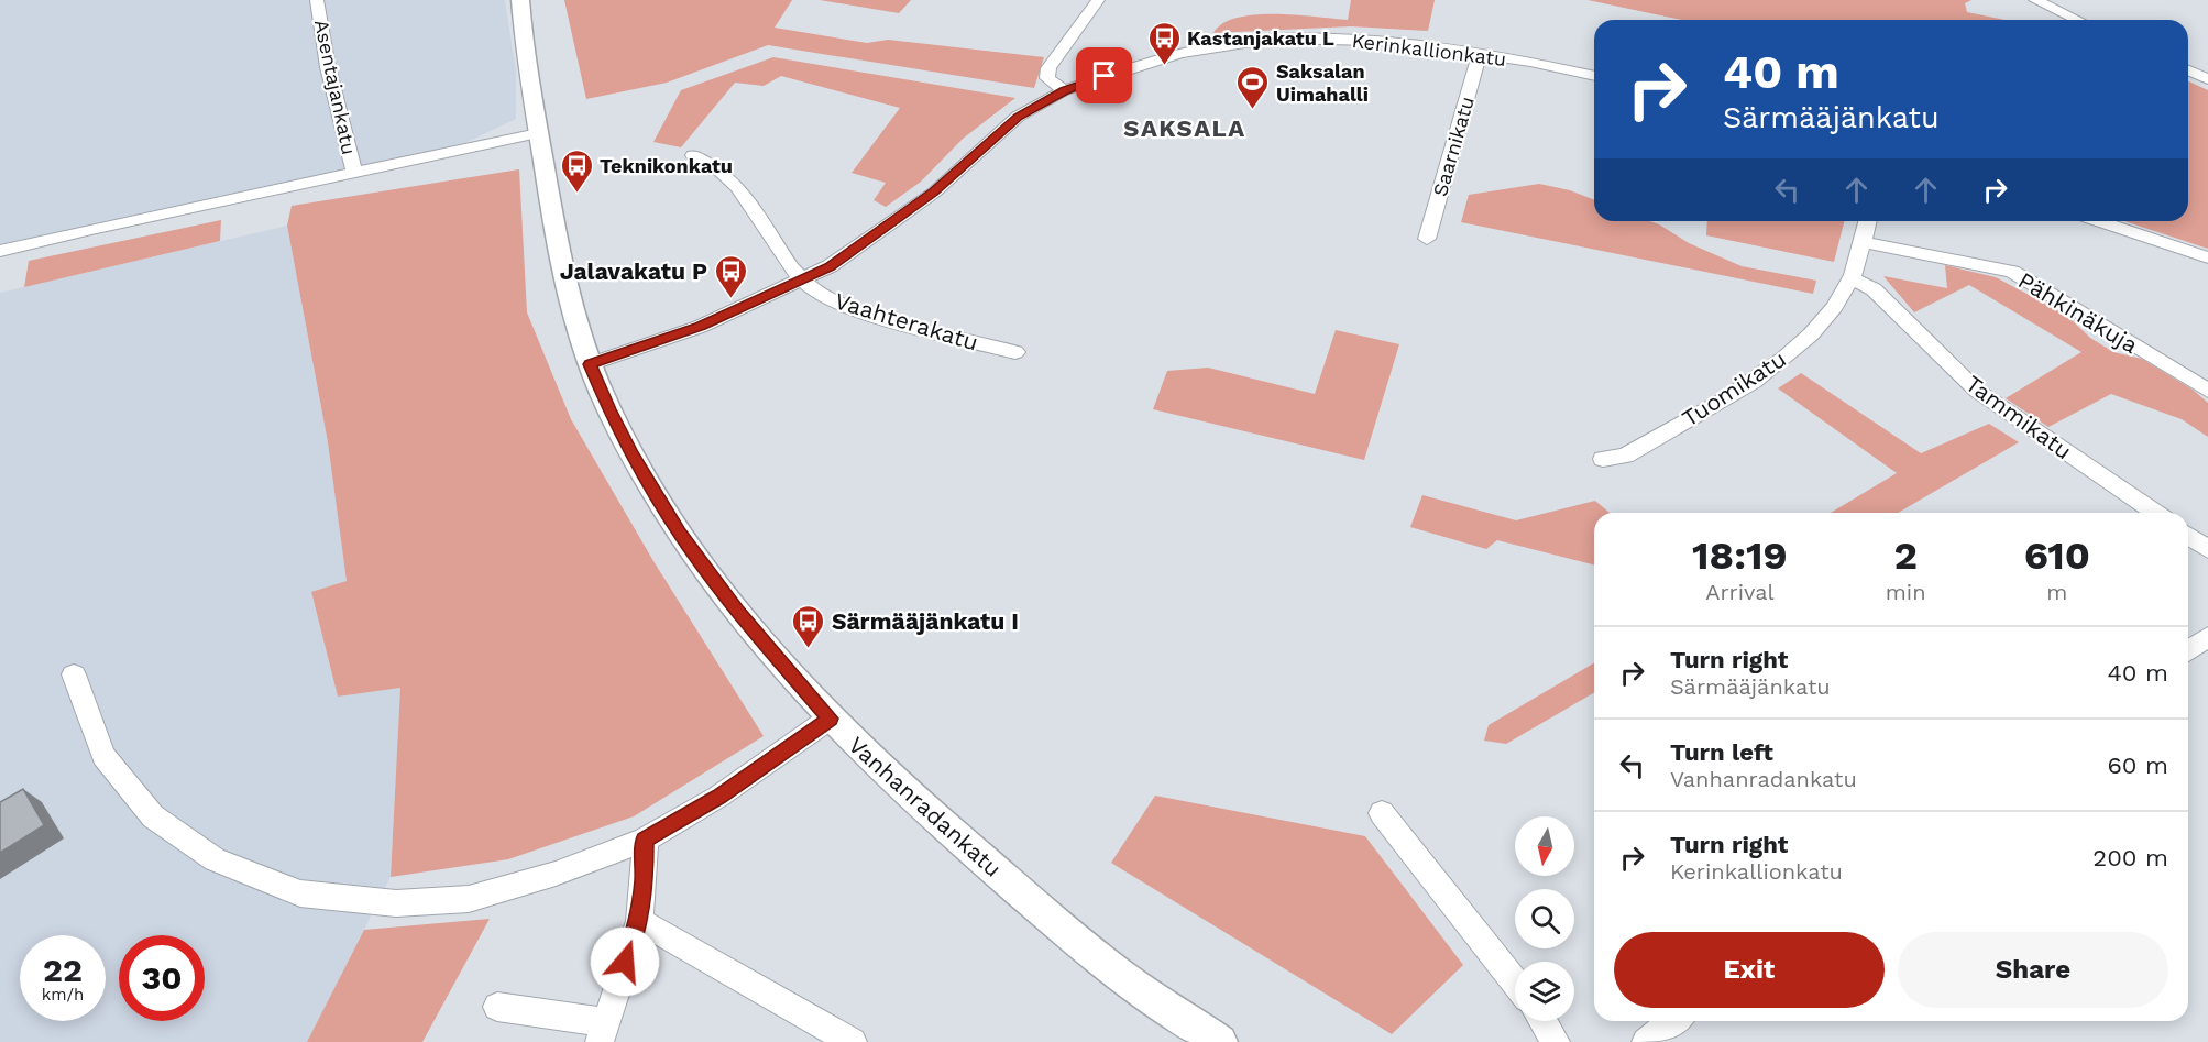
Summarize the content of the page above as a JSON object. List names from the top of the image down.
{
  "streets": {
    "street": [
      "Kerinkallionkatu",
      "Asentajankatu",
      "Saarnikatu",
      "Pähkinäkuja",
      "Vaahterakatu",
      "Tuomikatu",
      "Tammikatu",
      "Vanhanradankatu"
    ]
  },
  "crossings": [
    ["Kerinkallionkatu", "Saarnikatu"],
    ["Kerinkallionkatu", "Vaahterakatu"],
    ["Kerinkallionkatu", "Vanhanradankatu"],
    ["Pähkinäkuja", "Tuomikatu"],
    ["Tuomikatu", "Tammikatu"]
  ],
  "districts": ["SAKSALA"],
  "places": {
    "bus stop": [
      "Kastanjakatu L",
      "Teknikonkatu",
      "Jalavakatu P",
      "Särmääjänkatu I"
    ],
    "sports": ["Saksalan Uimahalli"]
  },
  "north": "bottom",
  "page": {
    "turn": ["40 m", "Särmääjänkatu"],
    "eta": [
      "18:19",
      "Arrival",
      "2",
      "min",
      "610",
      "m"
    ],
    "list": [
      {
        "name": "Turn right",
        "note": "Särmääjänkatu",
        "value": "40 m"
      },
      {
        "name": "Turn left",
        "note": "Vanhanradankatu",
        "value": "60 m"
      },
      {
        "name": "Turn right",
        "note": "Kerinkallionkatu",
        "value": "200 m"
      }
    ],
    "buttons": ["Exit", "Share"],
    "speed": "22 km/h",
    "limit": "30"
  }
}
